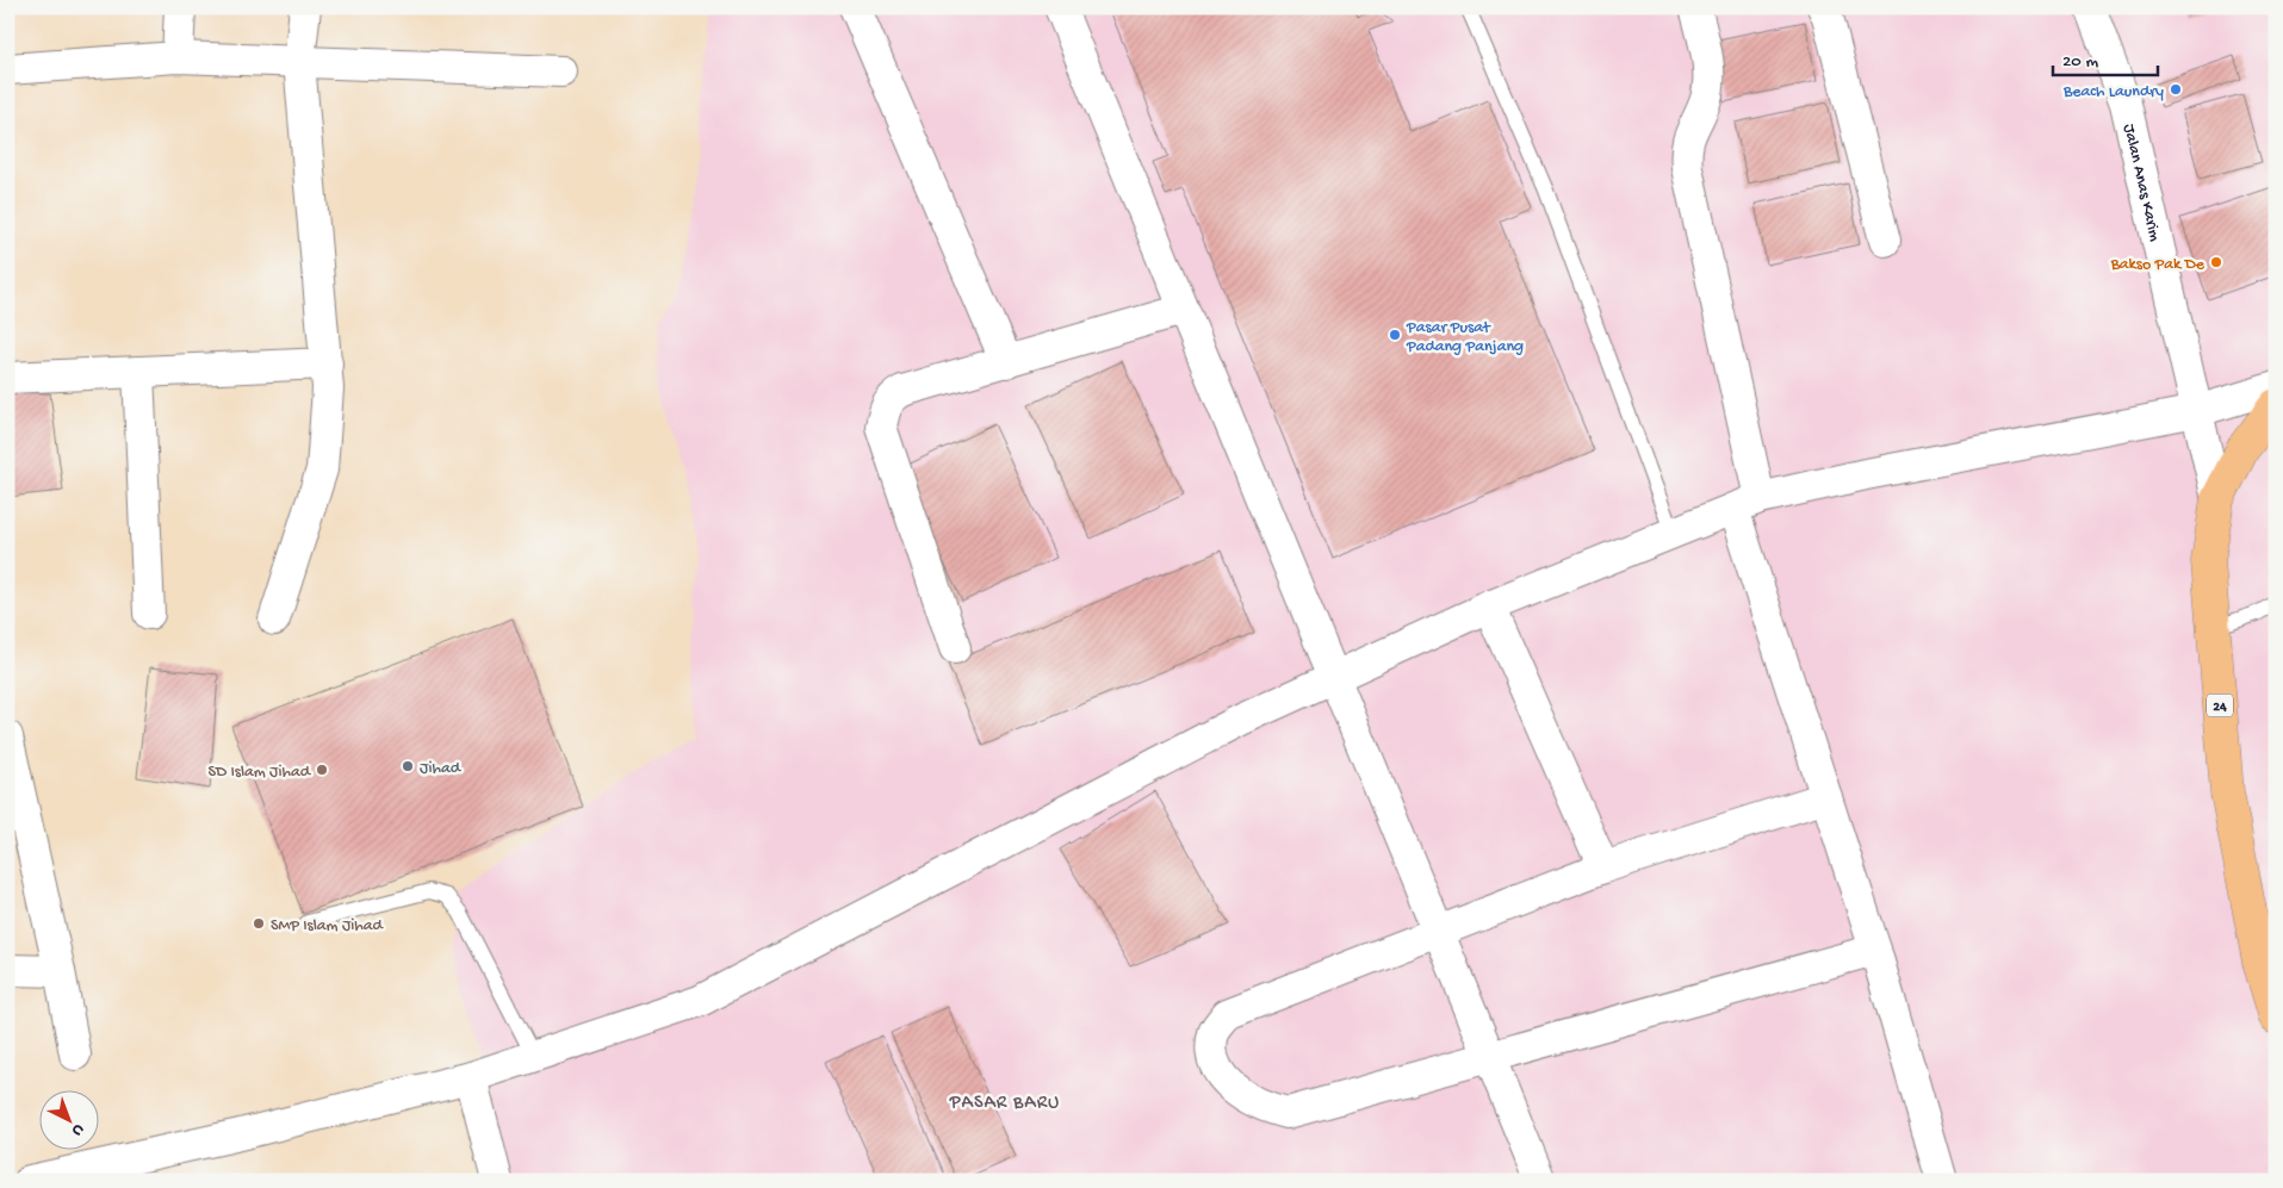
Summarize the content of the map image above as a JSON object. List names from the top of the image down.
{
  "streets": {
    "highway": ["24"],
    "street": ["Jalan Anas Karim"]
  },
  "crossings": [
    ["Jalan Anas Karim", "24"]
  ],
  "districts": ["PASAR BARU"],
  "places": [
    "Beach Laundry",
    "Bakso Pak De",
    "Pasar Pusat Padang Panjang",
    "Jihad",
    "SD Islam Jihad",
    "SMP Islam Jihad"
  ],
  "scale_bar": "20 m",
  "north": "bottom right"
}
